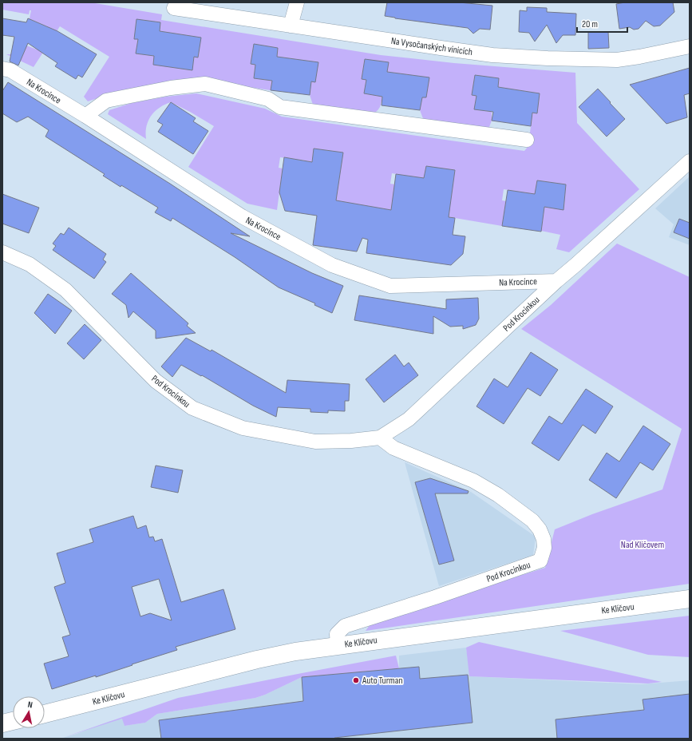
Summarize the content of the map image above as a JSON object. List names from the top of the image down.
{
  "streets": {
    "street": [
      "Na Vysočanských vinicích",
      "Na Krocínce",
      "Pod Krocínkou",
      "Ke Klíčovu"
    ]
  },
  "crossings": [
    ["Na Krocínce", "Pod Krocínkou"],
    ["Pod Krocínkou", "Ke Klíčovu"]
  ],
  "parks": ["Nad Klíčovem"],
  "places": ["Auto Turman"],
  "scale_bar": "20 m",
  "north": "top"
}
